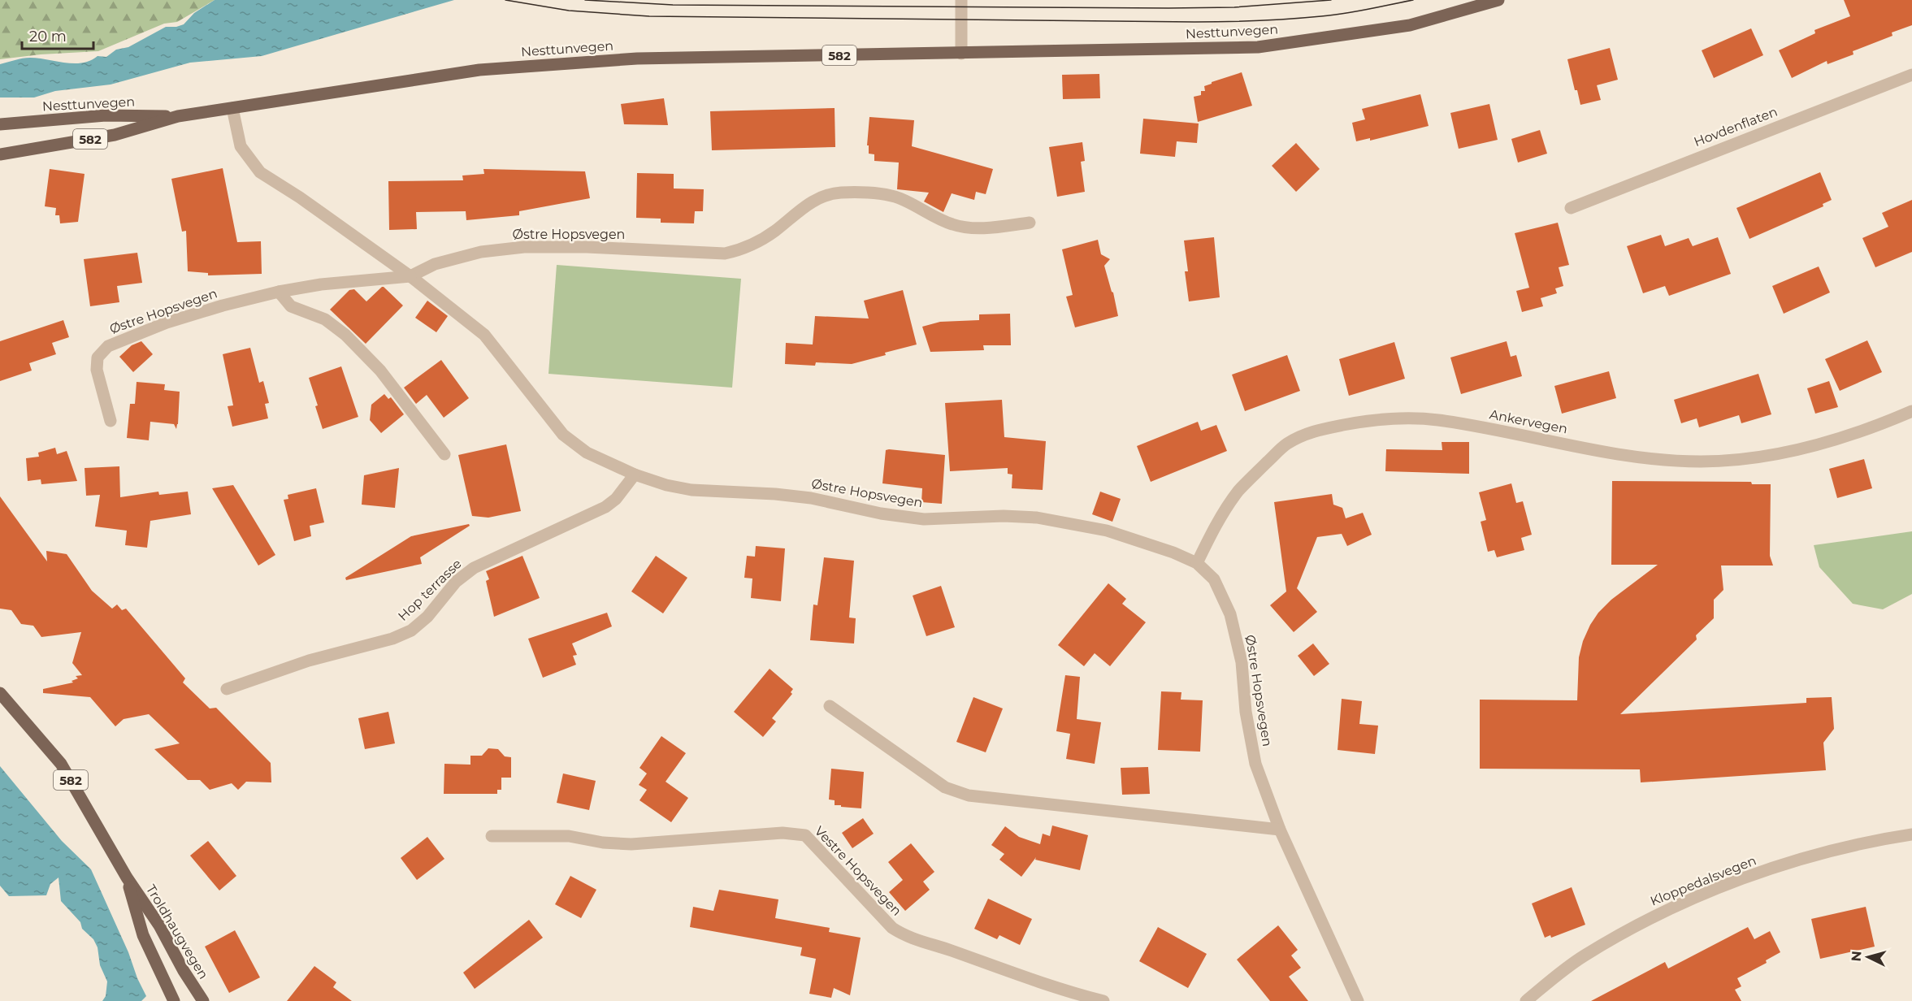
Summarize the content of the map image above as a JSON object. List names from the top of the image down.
{
  "streets": {
    "main road": ["Nesttunvegen", "582", "Troldhaugvegen"],
    "street": [
      "Hovdenflaten",
      "Østre Hopsvegen",
      "Ankervegen",
      "Hop terrasse",
      "Vestre Hopsvegen",
      "Kloppedalsvegen"
    ]
  },
  "crossings": [
    ["Nesttunvegen", "Østre Hopsvegen"],
    ["Østre Hopsvegen", "Ankervegen"],
    ["Østre Hopsvegen", "Hop terrasse"]
  ],
  "scale_bar": "20 m",
  "north": "left"
}
